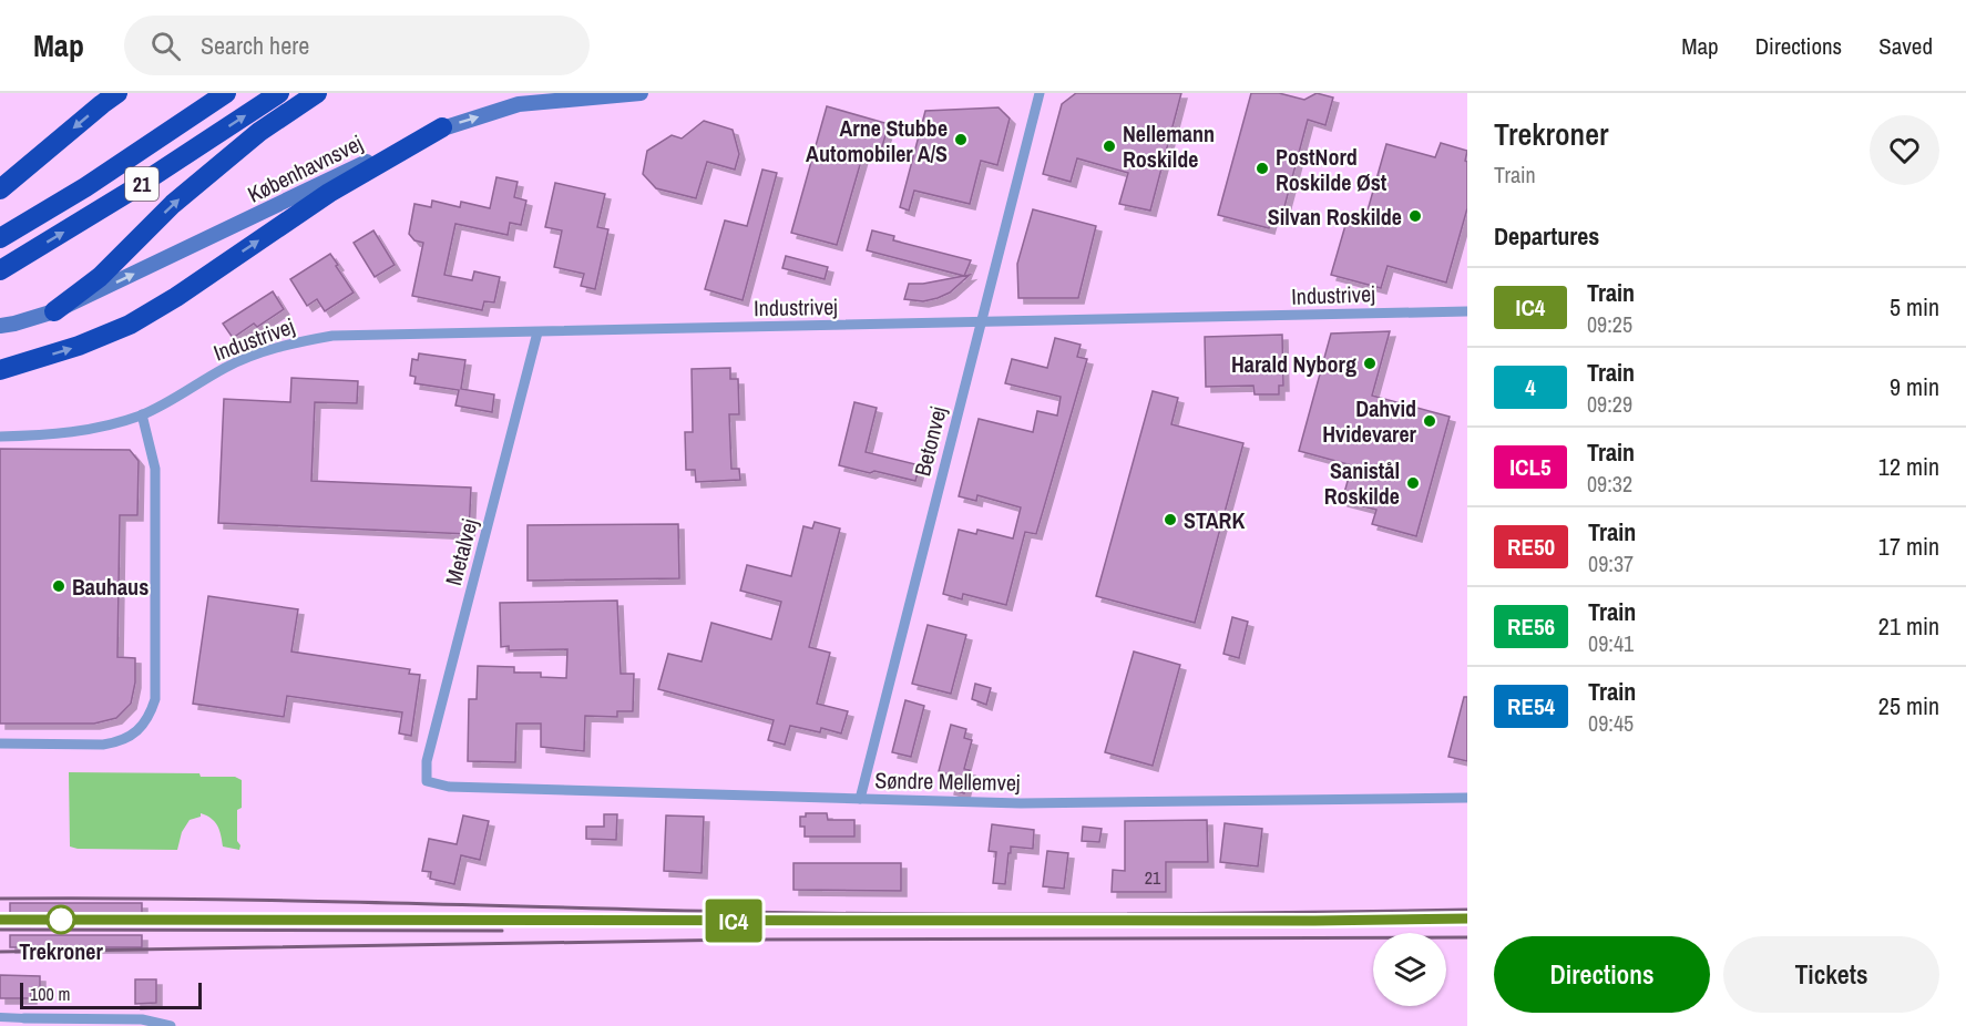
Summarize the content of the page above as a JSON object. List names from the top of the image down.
{
  "streets": {
    "highway": ["21"],
    "main road": ["Københavnsvej"],
    "street": [
      "Industrivej",
      "Betonvej",
      "Metalvej",
      "Søndre Mellemvej"
    ]
  },
  "crossings": [
    ["Industrivej", "Betonvej"],
    ["Industrivej", "Metalvej"],
    ["Betonvej", "Søndre Mellemvej"],
    ["Metalvej", "Søndre Mellemvej"]
  ],
  "one_way": ["Københavnsvej"],
  "places": [
    "Arne Stubbe Automobiler A/S",
    "Nellemann Roskilde",
    "PostNord Roskilde Øst",
    "Silvan Roskilde",
    "Harald Nyborg",
    "Dahvid Hvidevarer",
    "Sanistål Roskilde",
    "STARK",
    "Bauhaus",
    "Trekroner"
  ],
  "house_numbers": ["21"],
  "scale_bar": "100 m",
  "page": {
    "header": "Map",
    "search": "Search here",
    "nav": ["Map", "Directions", "Saved"],
    "on_map": "IC4",
    "heading": [
      ["Trekroner", "Train"],
      "Departures"
    ],
    "list": [
      {
        "mark": "IC4",
        "name": "Train",
        "note": "09:25",
        "value": "5 min"
      },
      {
        "mark": "4",
        "name": "Train",
        "note": "09:29",
        "value": "9 min"
      },
      {
        "mark": "ICL5",
        "name": "Train",
        "note": "09:32",
        "value": "12 min"
      },
      {
        "mark": "RE50",
        "name": "Train",
        "note": "09:37",
        "value": "17 min"
      },
      {
        "mark": "RE56",
        "name": "Train",
        "note": "09:41",
        "value": "21 min"
      },
      {
        "mark": "RE54",
        "name": "Train",
        "note": "09:45",
        "value": "25 min"
      }
    ],
    "buttons": ["Directions", "Tickets"],
    "scale": "100 m"
  }
}
